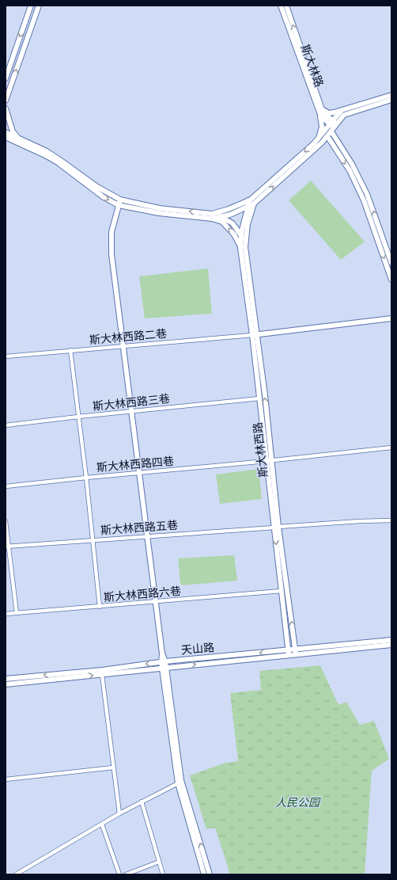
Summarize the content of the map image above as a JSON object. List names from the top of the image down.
{
  "streets": {
    "main road": ["斯大林路", "斯大林西路", "天山路"],
    "street": [
      "斯大林西路二巷",
      "斯大林西路三巷",
      "斯大林西路四巷",
      "斯大林西路五巷",
      "斯大林西路六巷"
    ]
  },
  "crossings": [
    ["斯大林西路二巷", "斯大林西路"],
    ["斯大林西路三巷", "斯大林西路"],
    ["斯大林西路", "斯大林西路四巷"],
    ["斯大林西路", "斯大林西路五巷"],
    ["斯大林西路", "斯大林西路六巷"],
    ["斯大林西路", "天山路"]
  ],
  "parks": ["人民公园"]
}
